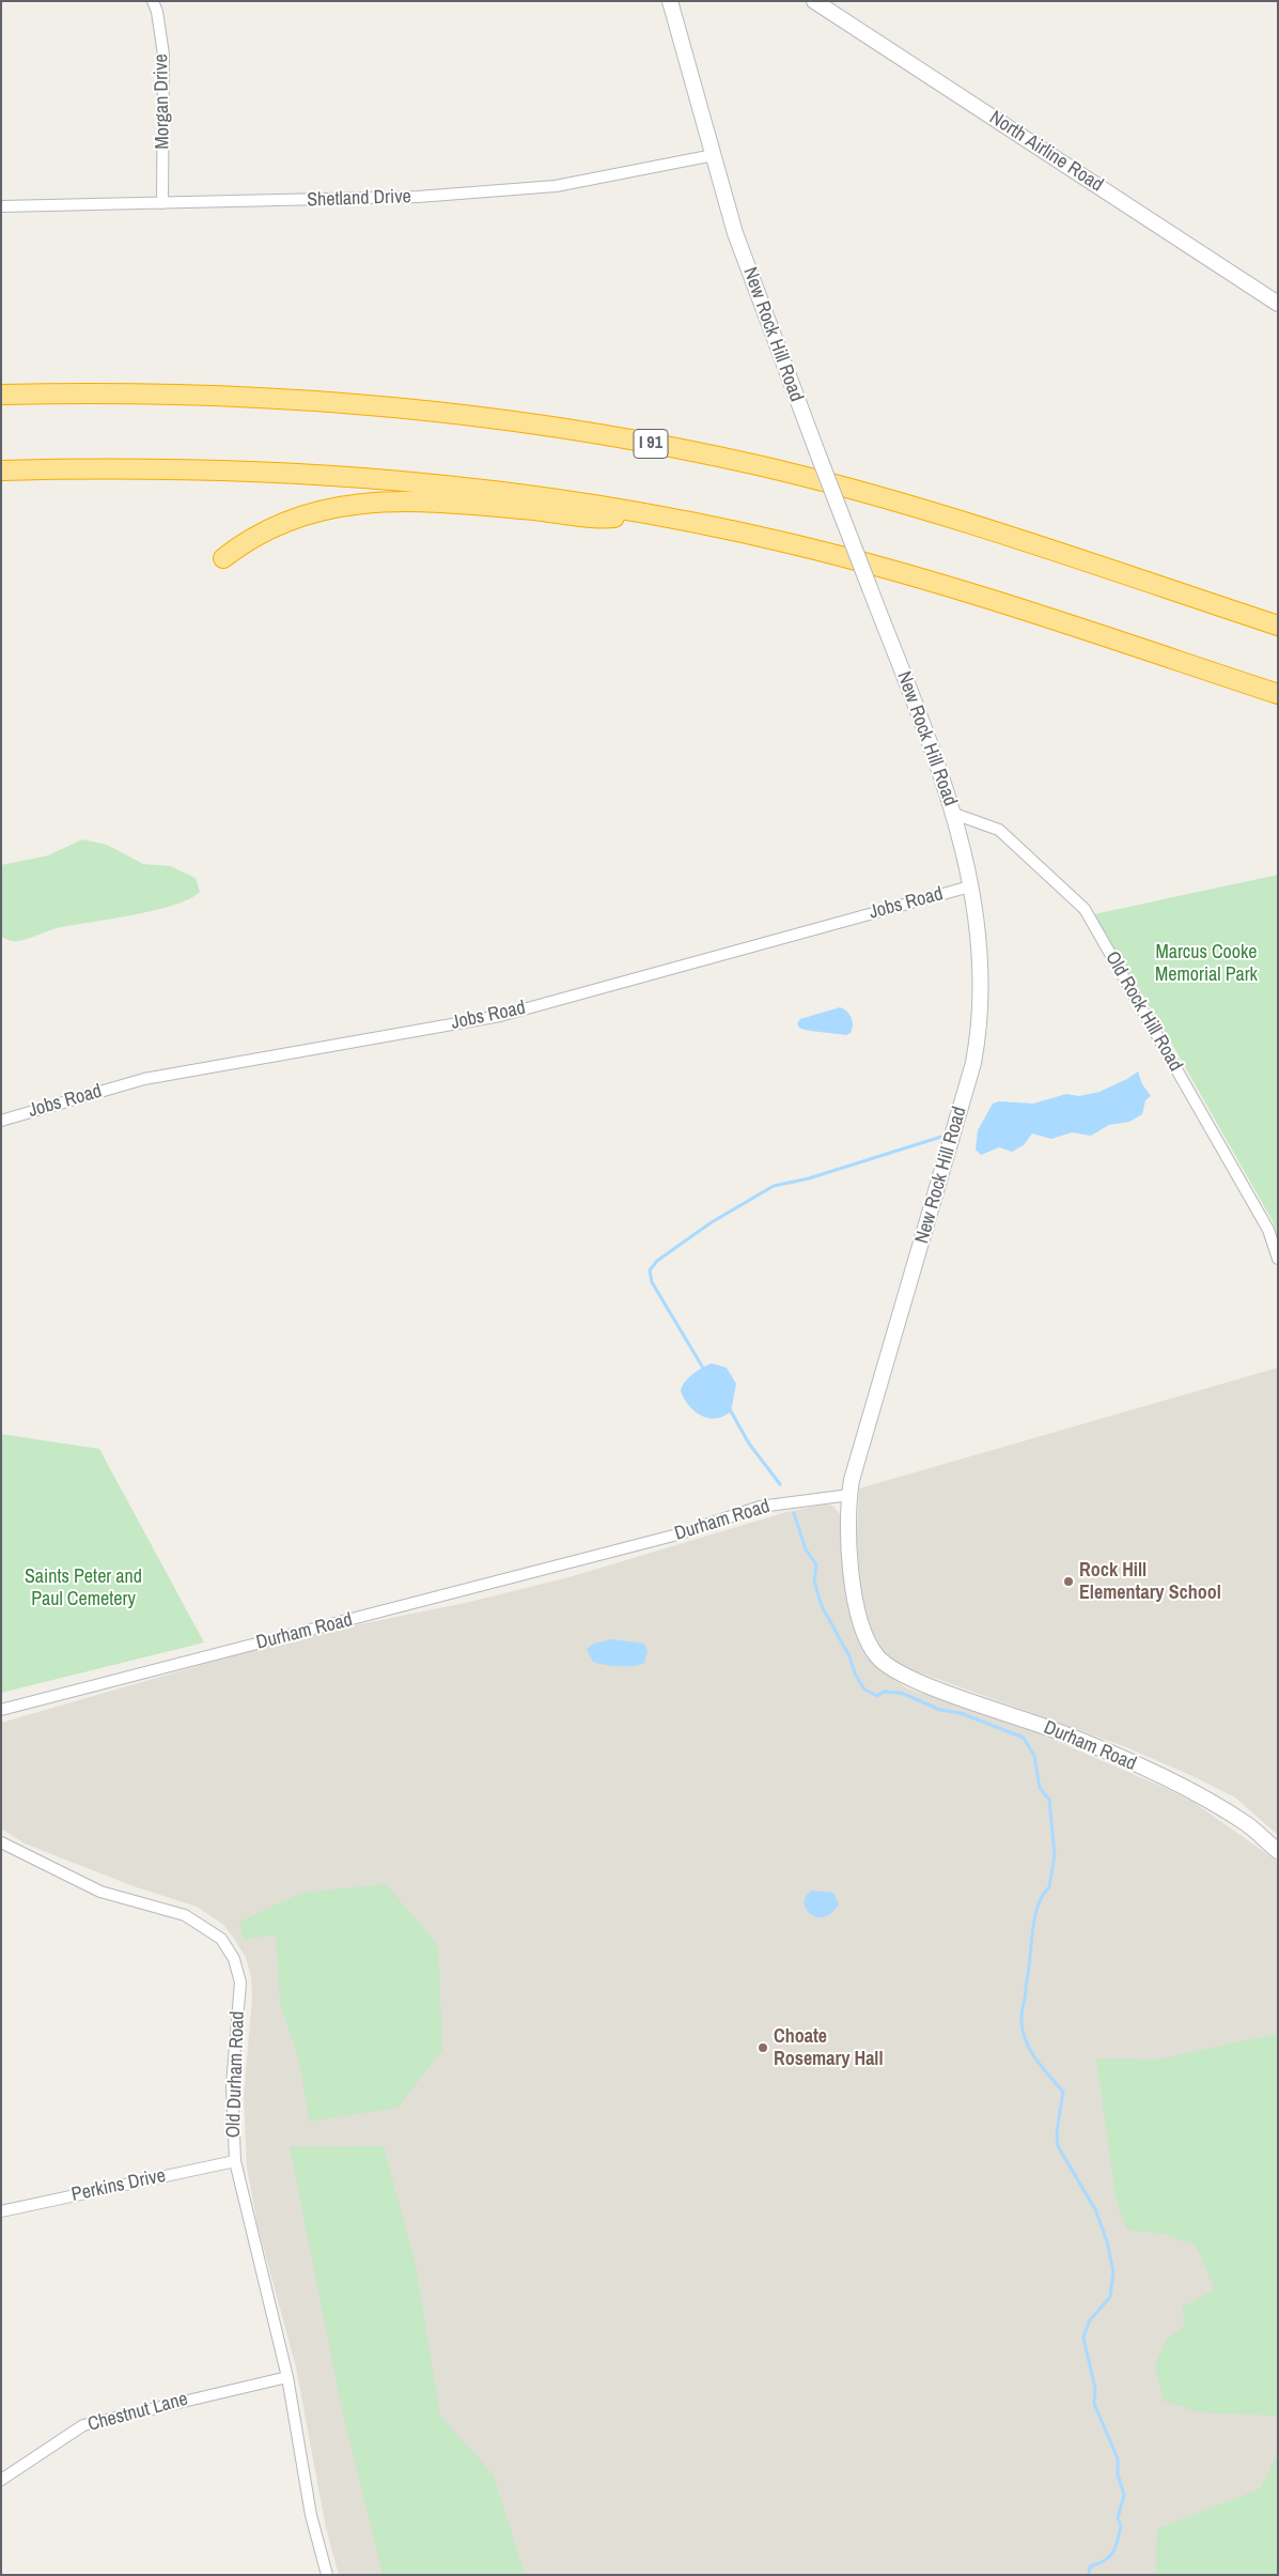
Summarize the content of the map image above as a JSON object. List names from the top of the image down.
{
  "streets": {
    "highway": ["I 91"],
    "main road": ["North Airline Road", "New Rock Hill Road", "Durham Road"],
    "street": [
      "Morgan Drive",
      "Shetland Drive",
      "Jobs Road",
      "Old Rock Hill Road",
      "Old Durham Road",
      "Perkins Drive",
      "Chestnut Lane"
    ]
  },
  "crossings": [
    ["Morgan Drive", "Shetland Drive"],
    ["Shetland Drive", "New Rock Hill Road"],
    ["New Rock Hill Road", "Jobs Road"],
    ["New Rock Hill Road", "Old Rock Hill Road"],
    ["New Rock Hill Road", "Durham Road"],
    ["Old Durham Road", "Perkins Drive"],
    ["Old Durham Road", "Chestnut Lane"]
  ],
  "parks": ["Marcus Cooke Memorial Park", "Saints Peter and Paul Cemetery"],
  "places": ["Rock Hill Elementary School", "Choate Rosemary Hall"]
}
